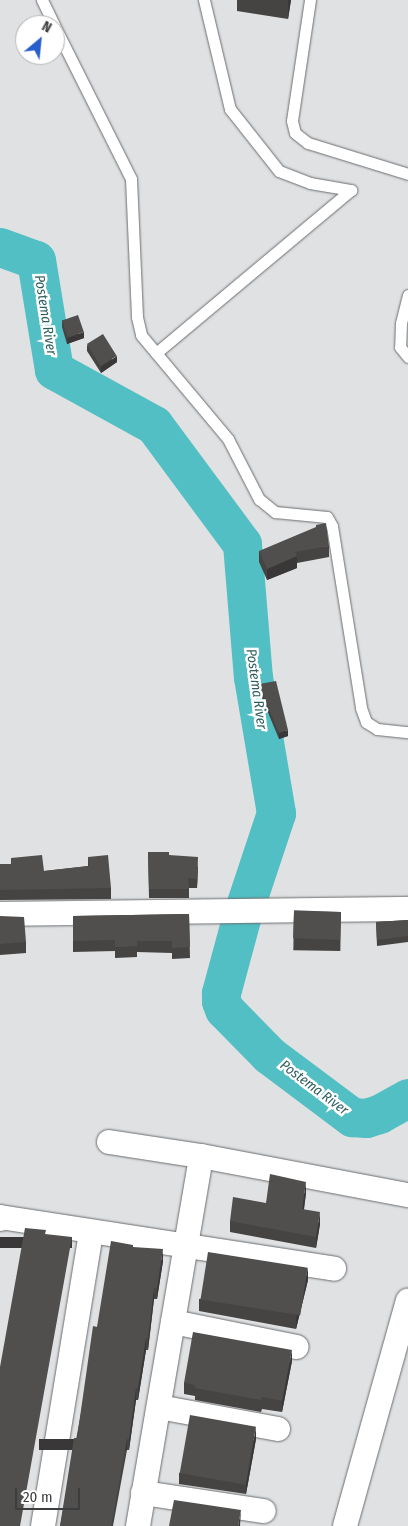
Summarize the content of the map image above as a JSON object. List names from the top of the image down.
{
  "water": ["Postema River"],
  "scale_bar": "20 m",
  "north": "top right"
}
